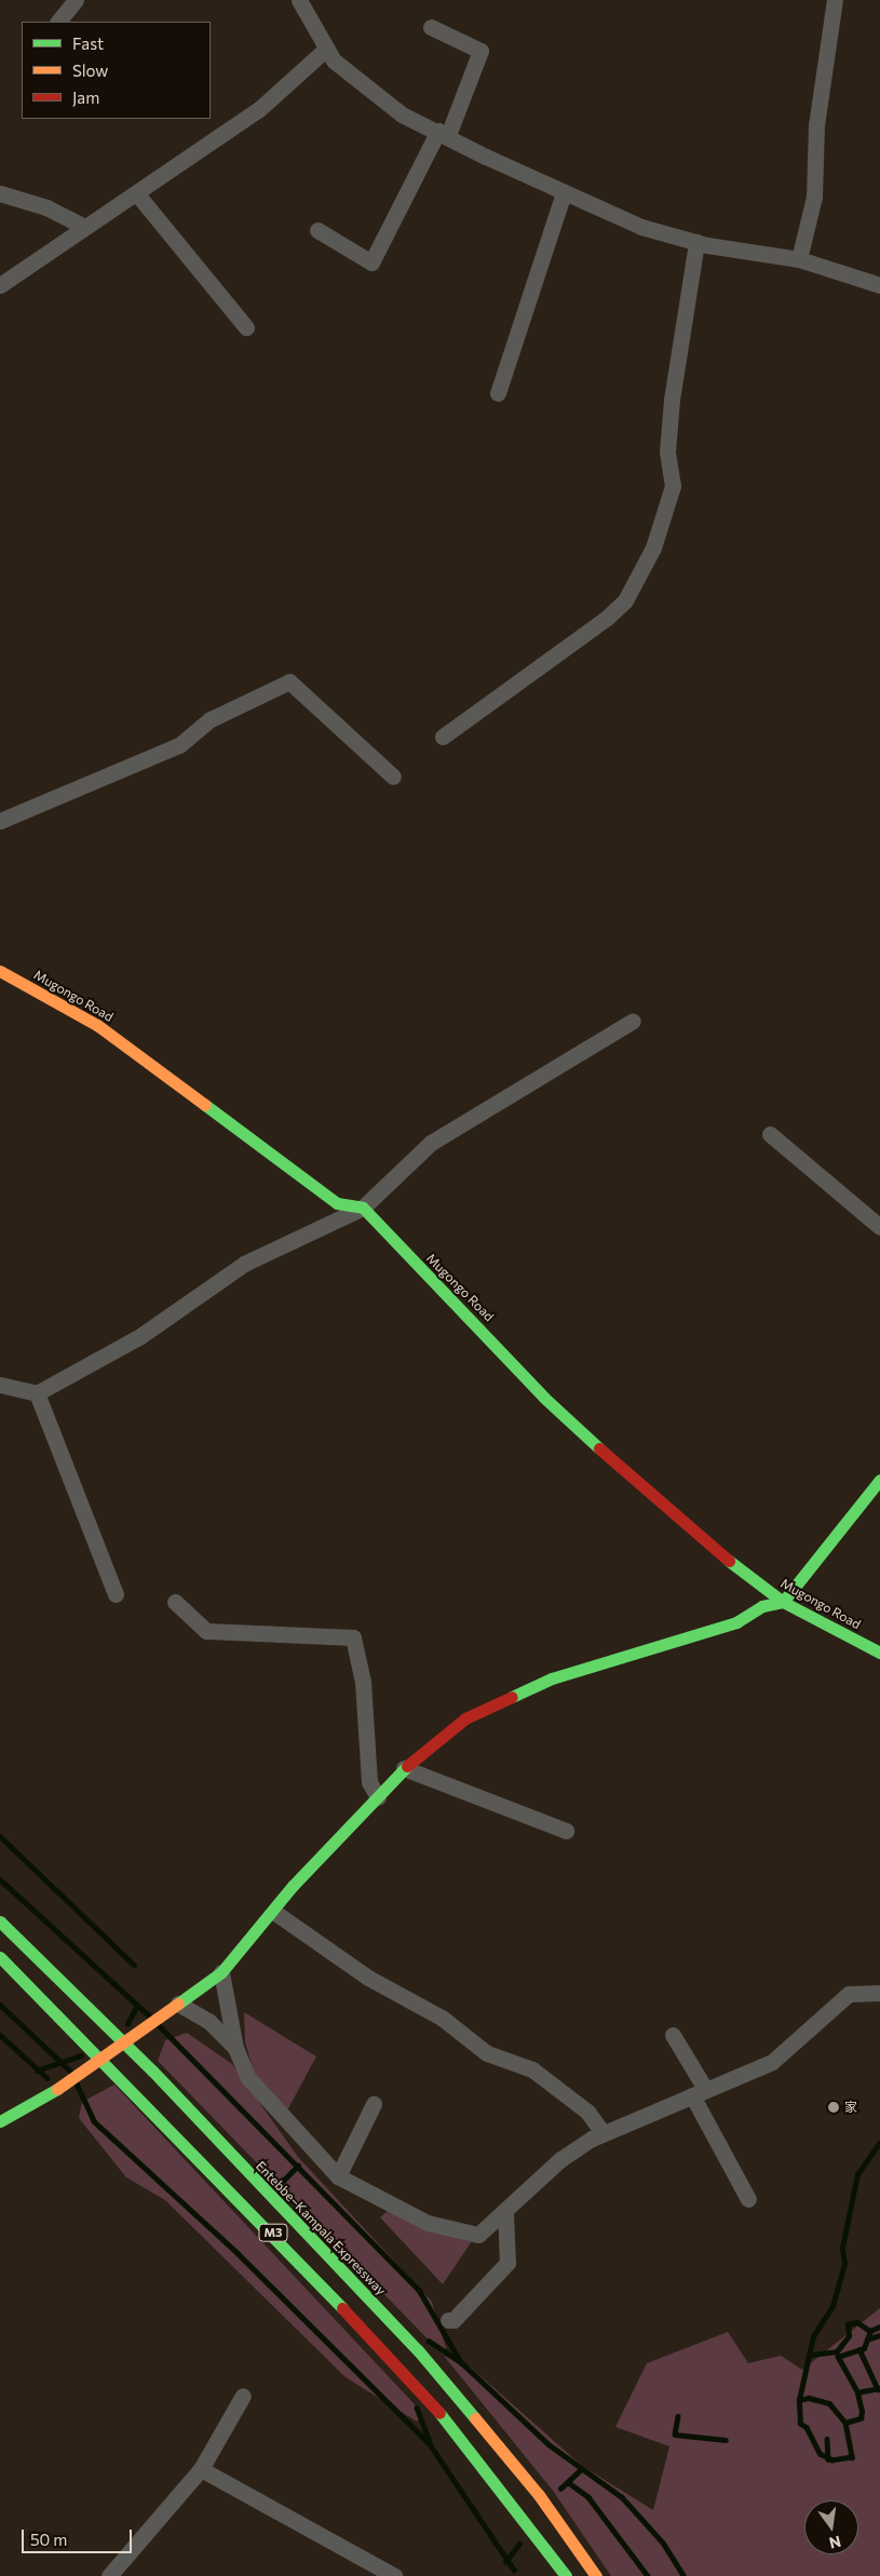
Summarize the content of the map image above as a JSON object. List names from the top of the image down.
{
  "streets": {
    "main road": ["Mugongo Road", "Entebbe–Kampala Expressway", "M3"]
  },
  "places": ["家"],
  "legend": ["Fast", "Slow", "Jam"],
  "scale_bar": "50 m",
  "north": "bottom"
}
